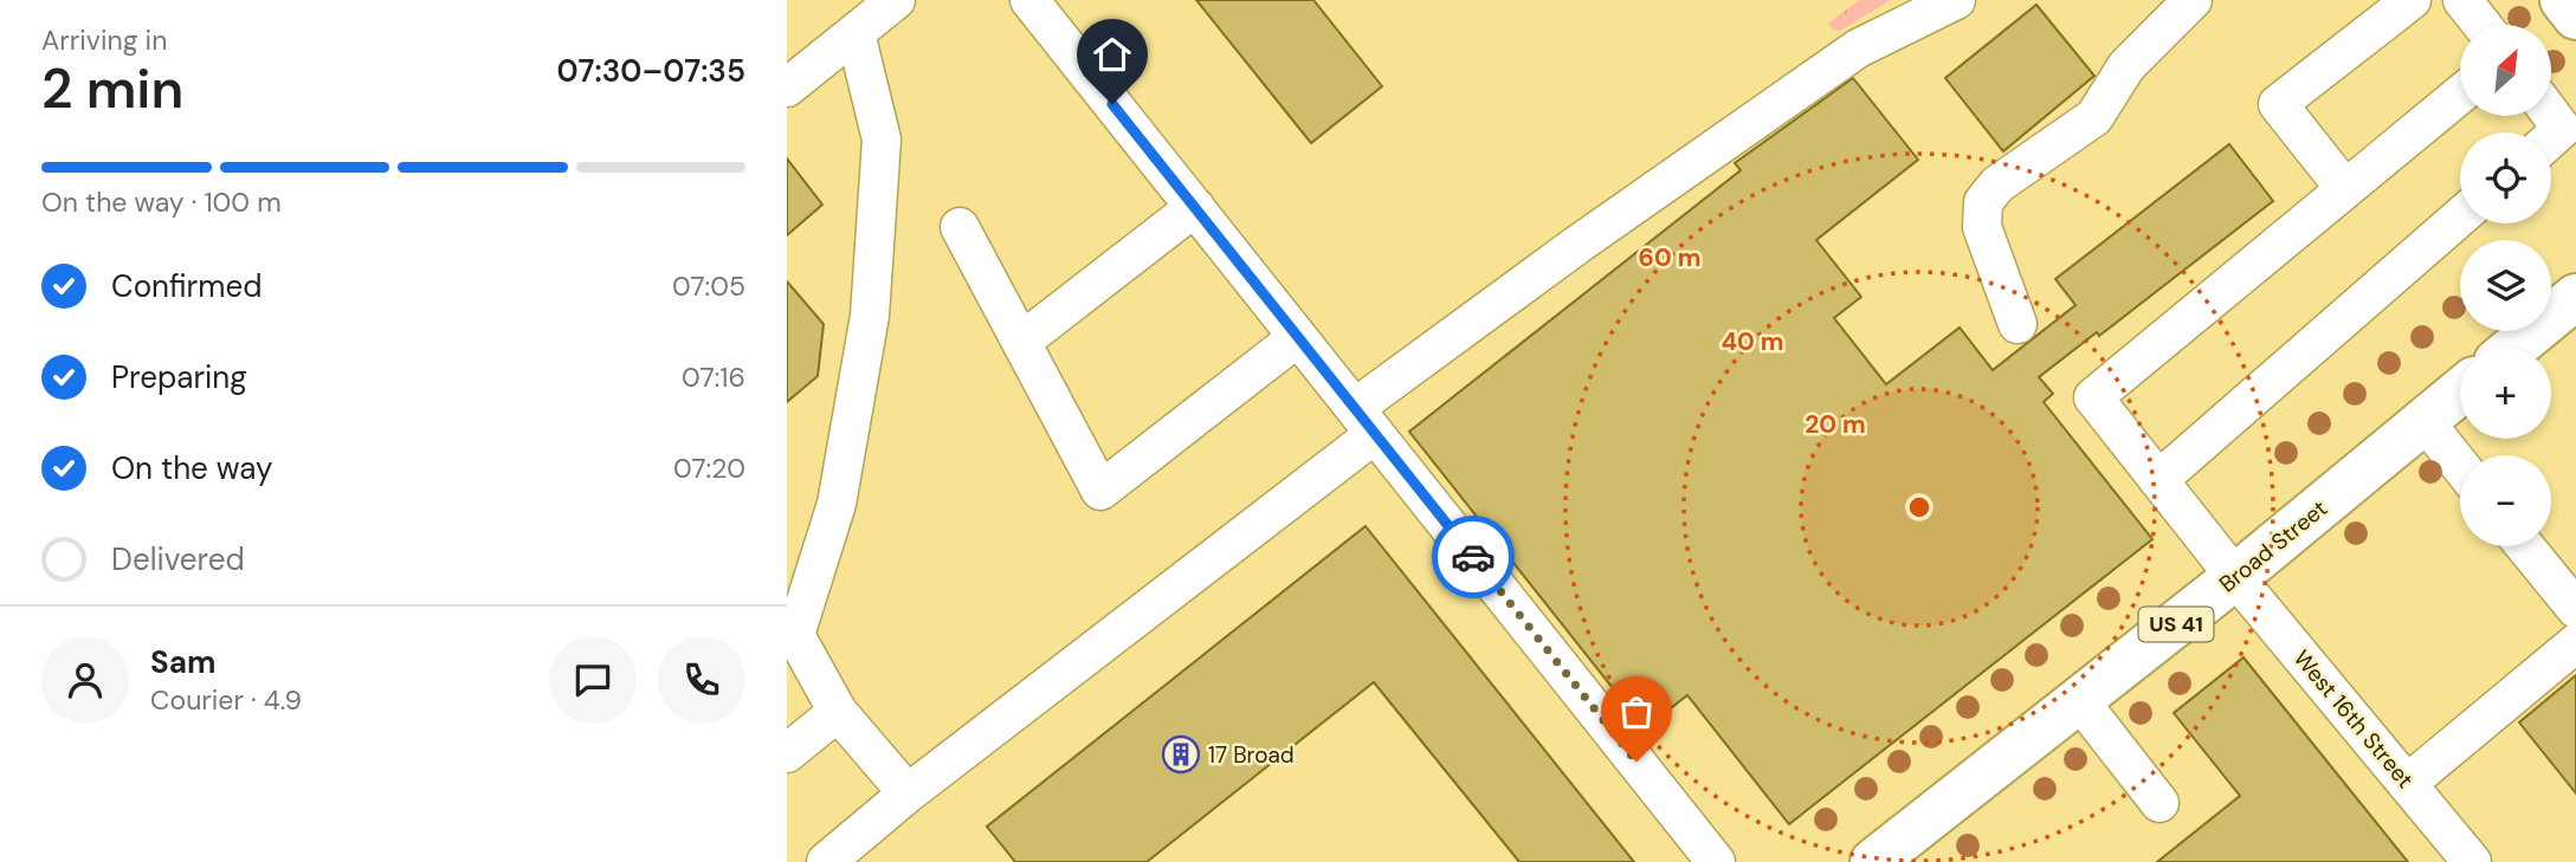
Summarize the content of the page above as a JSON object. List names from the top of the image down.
{
  "streets": {
    "main road": ["Broad Street", "US 41"],
    "street": ["West 16th Street"]
  },
  "crossings": [
    ["Broad Street", "West 16th Street"]
  ],
  "places": {
    "building": ["17 Broad"]
  },
  "north": "top right",
  "page": {
    "heading": ["2 min", "Arriving in", "07:30–07:35"],
    "panel": ["Sam", "Courier · 4.9"],
    "map_buttons": ["+", "−"],
    "bar": "On the way · 100 m",
    "list": [
      ["Confirmed", "07:05"],
      ["Preparing", "07:16"],
      ["On the way", "07:20"],
      "Delivered"
    ]
  },
  "rings": ["60 m", "40 m", "20 m"]
}
